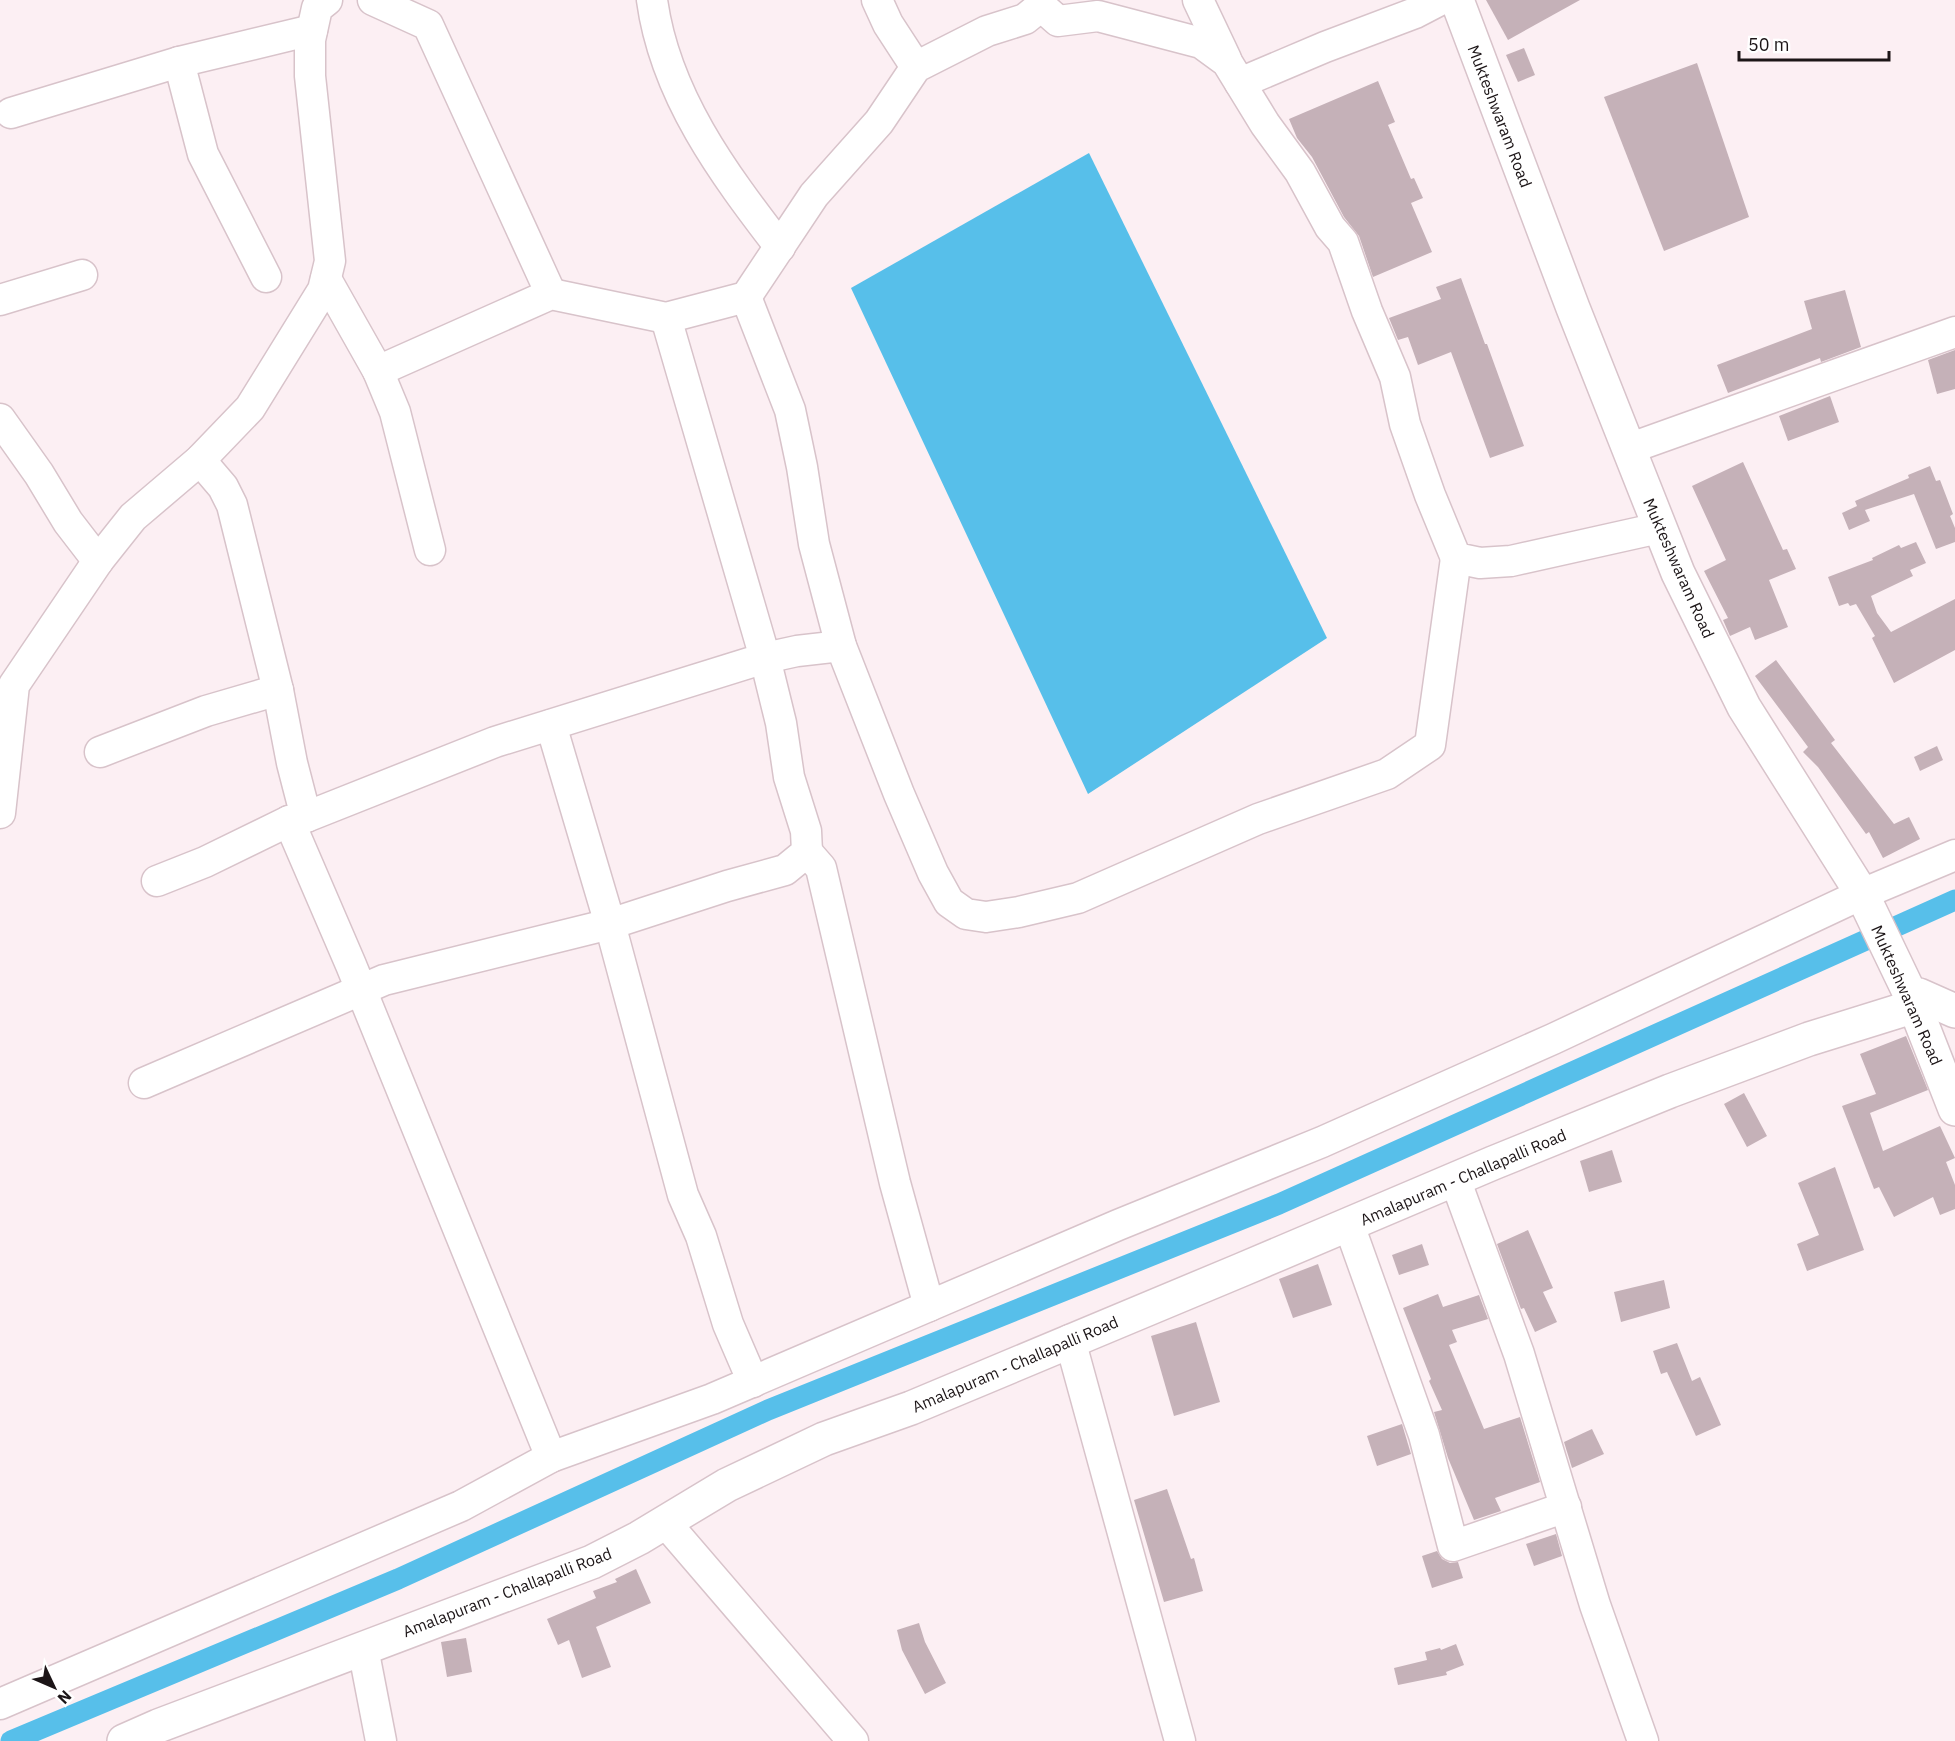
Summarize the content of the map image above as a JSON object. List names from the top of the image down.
{
  "streets": {
    "main road": ["Mukteshwaram Road", "Amalapuram - Challapalli Road"]
  },
  "crossings": [
    ["Mukteshwaram Road", "Amalapuram - Challapalli Road"]
  ],
  "scale_bar": "50 m",
  "north": "bottom right"
}
